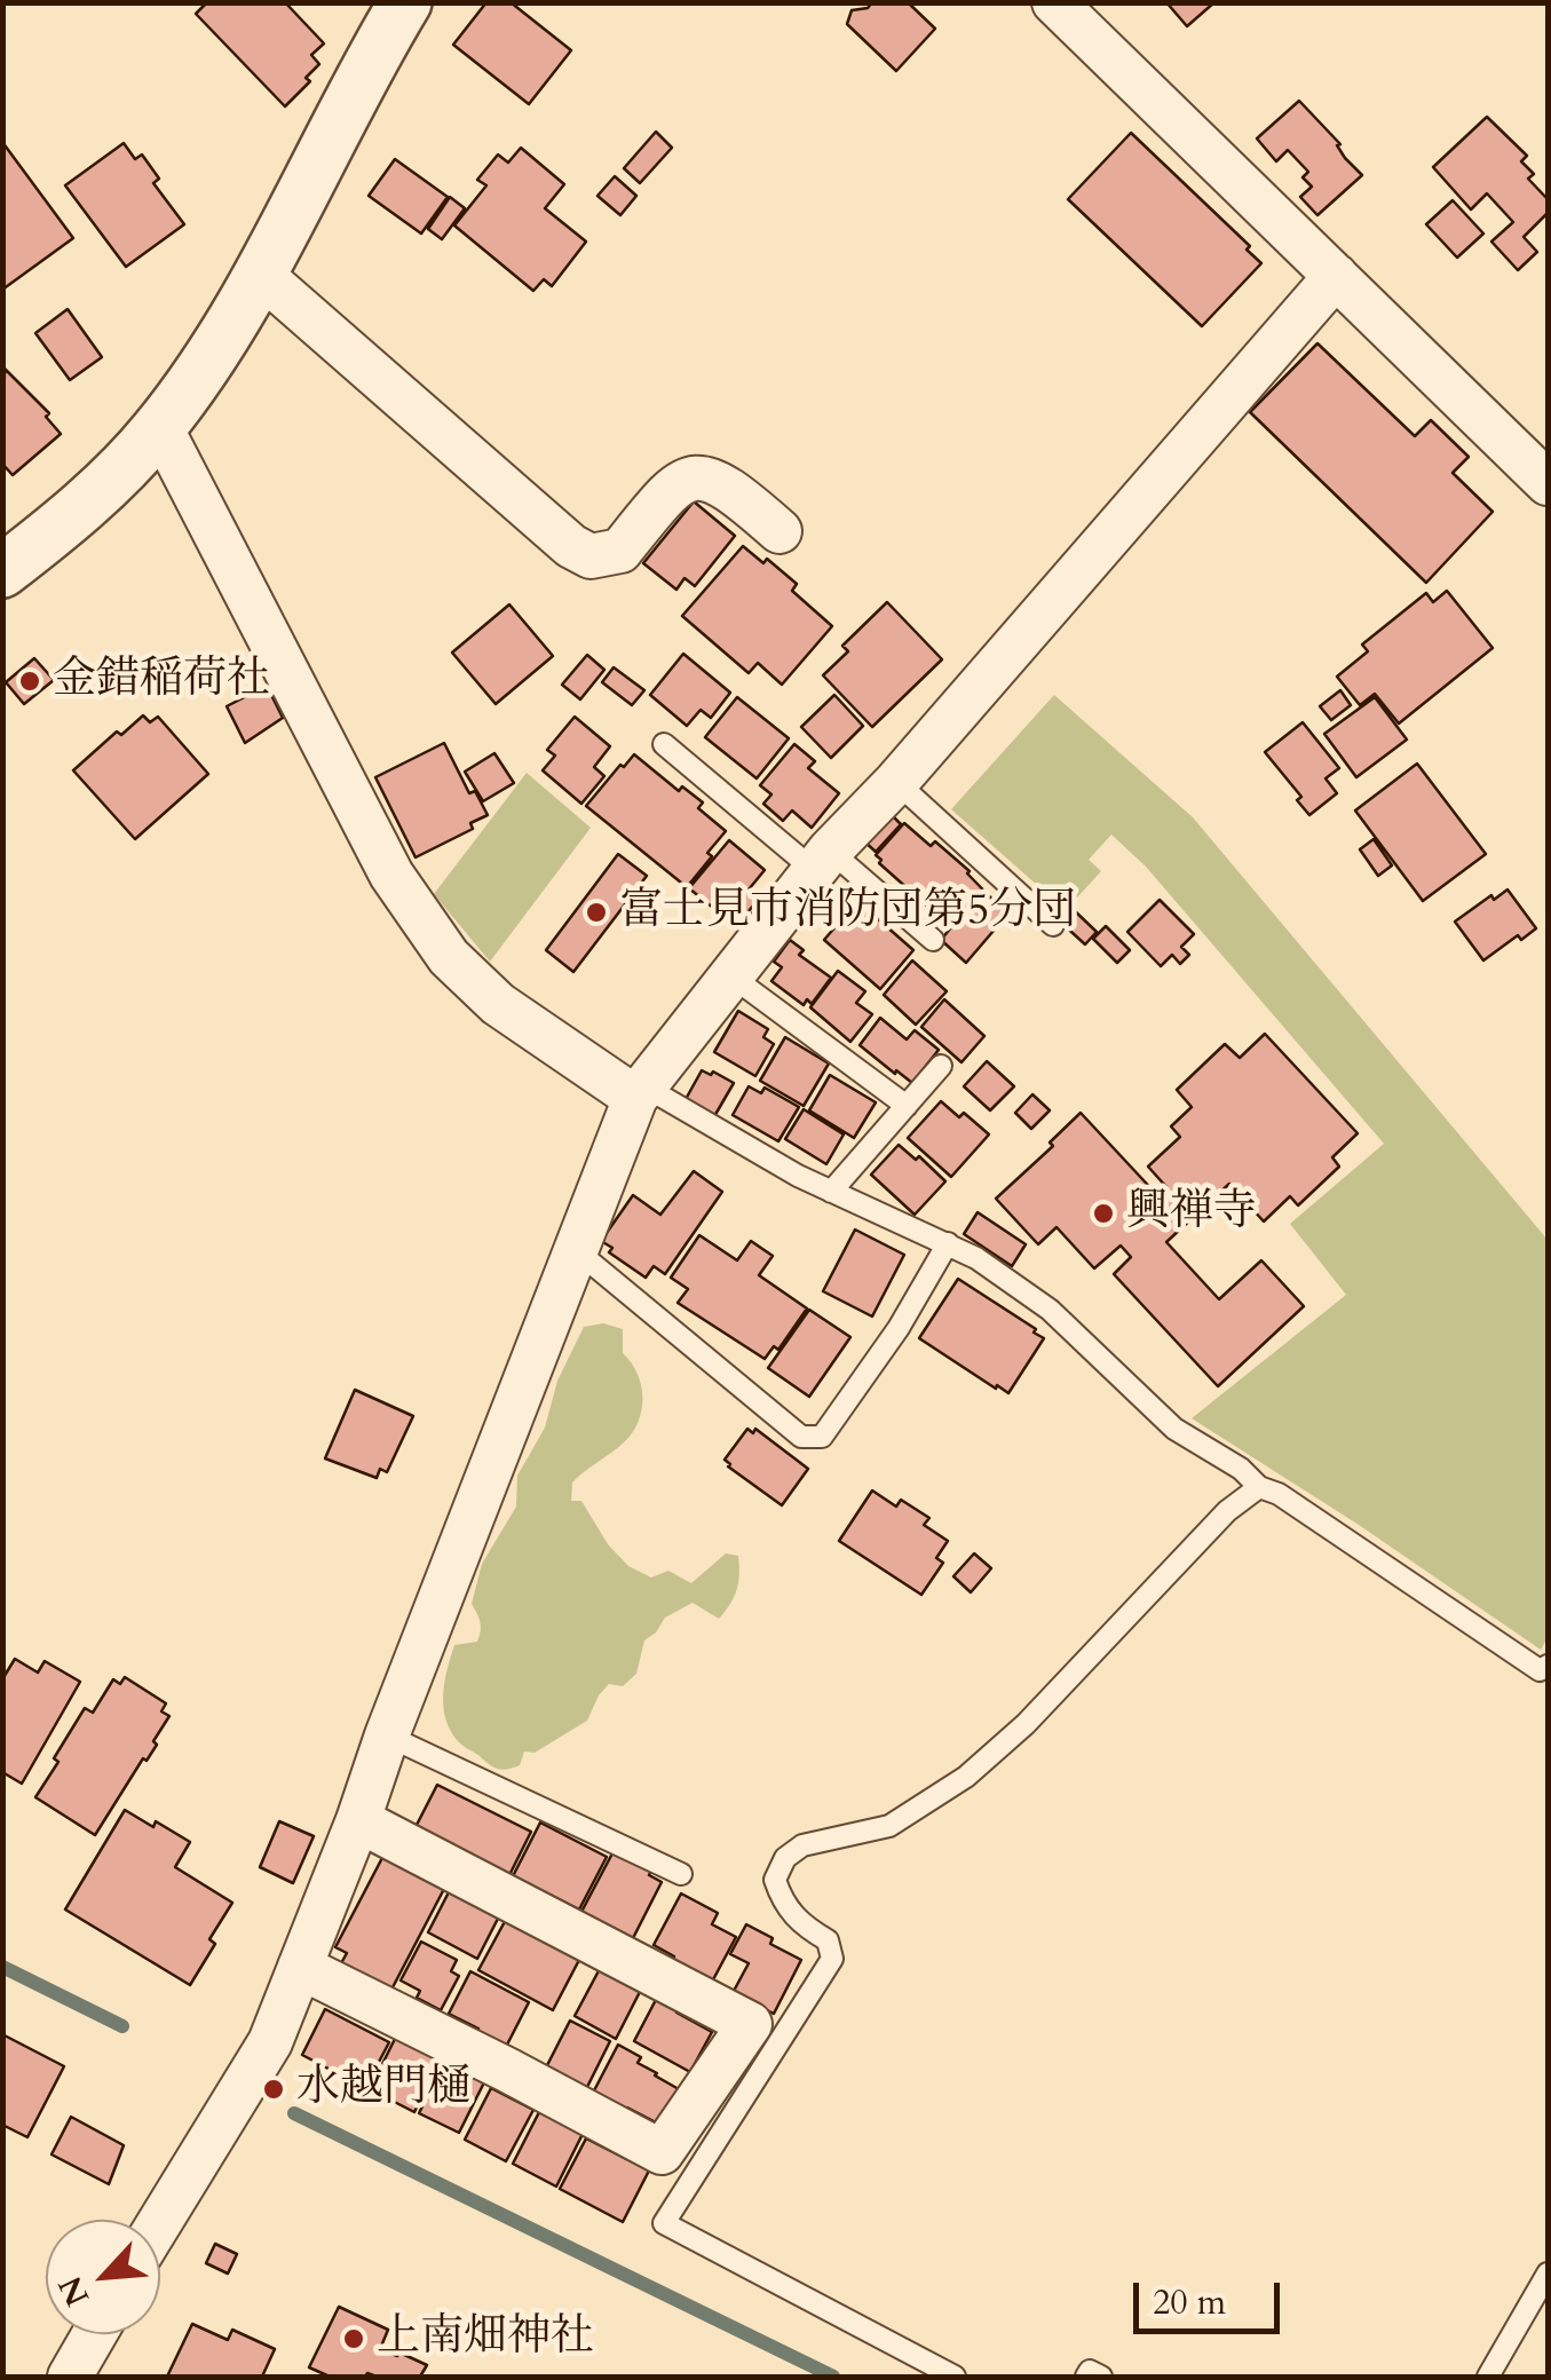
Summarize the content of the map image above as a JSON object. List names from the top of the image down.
{
  "places": [
    "金錯稲荷社",
    "富士見市消防団第5分団",
    "興禅寺",
    "水越門樋",
    "上南畑神社"
  ],
  "scale_bar": "20 m",
  "north": "bottom left"
}
